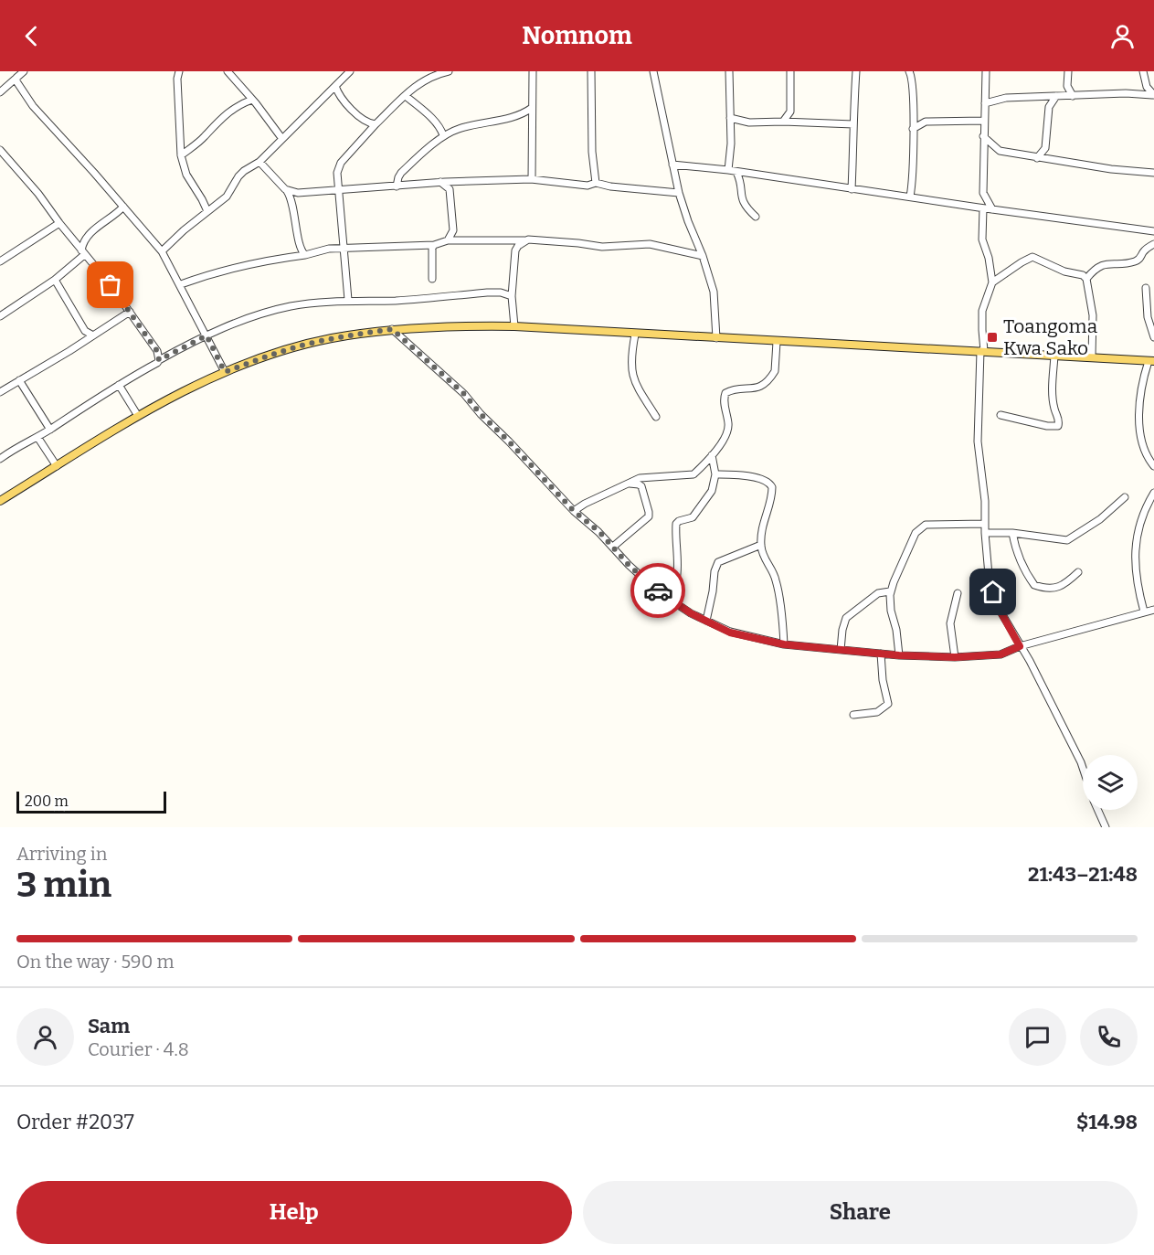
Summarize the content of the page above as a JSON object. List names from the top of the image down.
{
  "places": {
    "transit": ["Toangoma Kwa Sako"]
  },
  "scale_bar": "200 m",
  "page": {
    "header": "Nomnom",
    "scale": "200 m",
    "heading": ["3 min", "Arriving in", "21:43–21:48"],
    "panel": [
      "Sam",
      "Courier · 4.8",
      "Order #2037",
      "$14.98"
    ],
    "bar": "On the way · 590 m",
    "buttons": ["Help", "Share"]
  }
}
